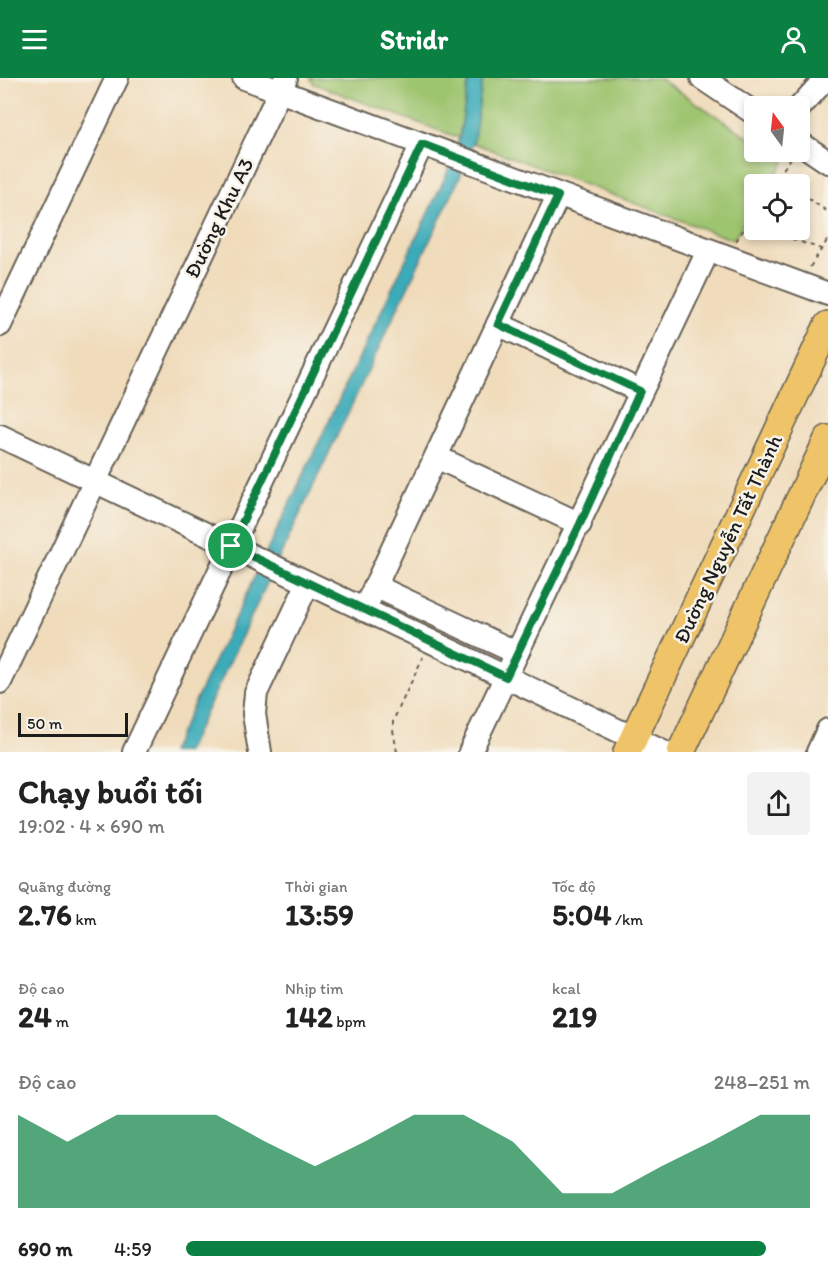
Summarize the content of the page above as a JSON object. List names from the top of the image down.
{
  "streets": {
    "main road": ["Đường Nguyễn Tất Thành"],
    "street": ["Đường Khu A3"]
  },
  "scale_bar": "50 m",
  "north": "top",
  "page": {
    "header": "Stridr",
    "scale": "50 m",
    "heading": ["Chạy buổi tối", "19:02 · 4 × 690 m"],
    "stats": [
      ["Quãng đường", "2.76 km"],
      ["Thời gian", "13:59"],
      ["Tốc độ", "5:04 /km"],
      ["Độ cao", "24 m"],
      ["Nhịp tim", "142 bpm"],
      ["kcal", "219"]
    ],
    "chart": ["Độ cao", "248–251 m"],
    "list": [
      {
        "name": "690 m",
        "note": "4:59"
      }
    ]
  }
}
